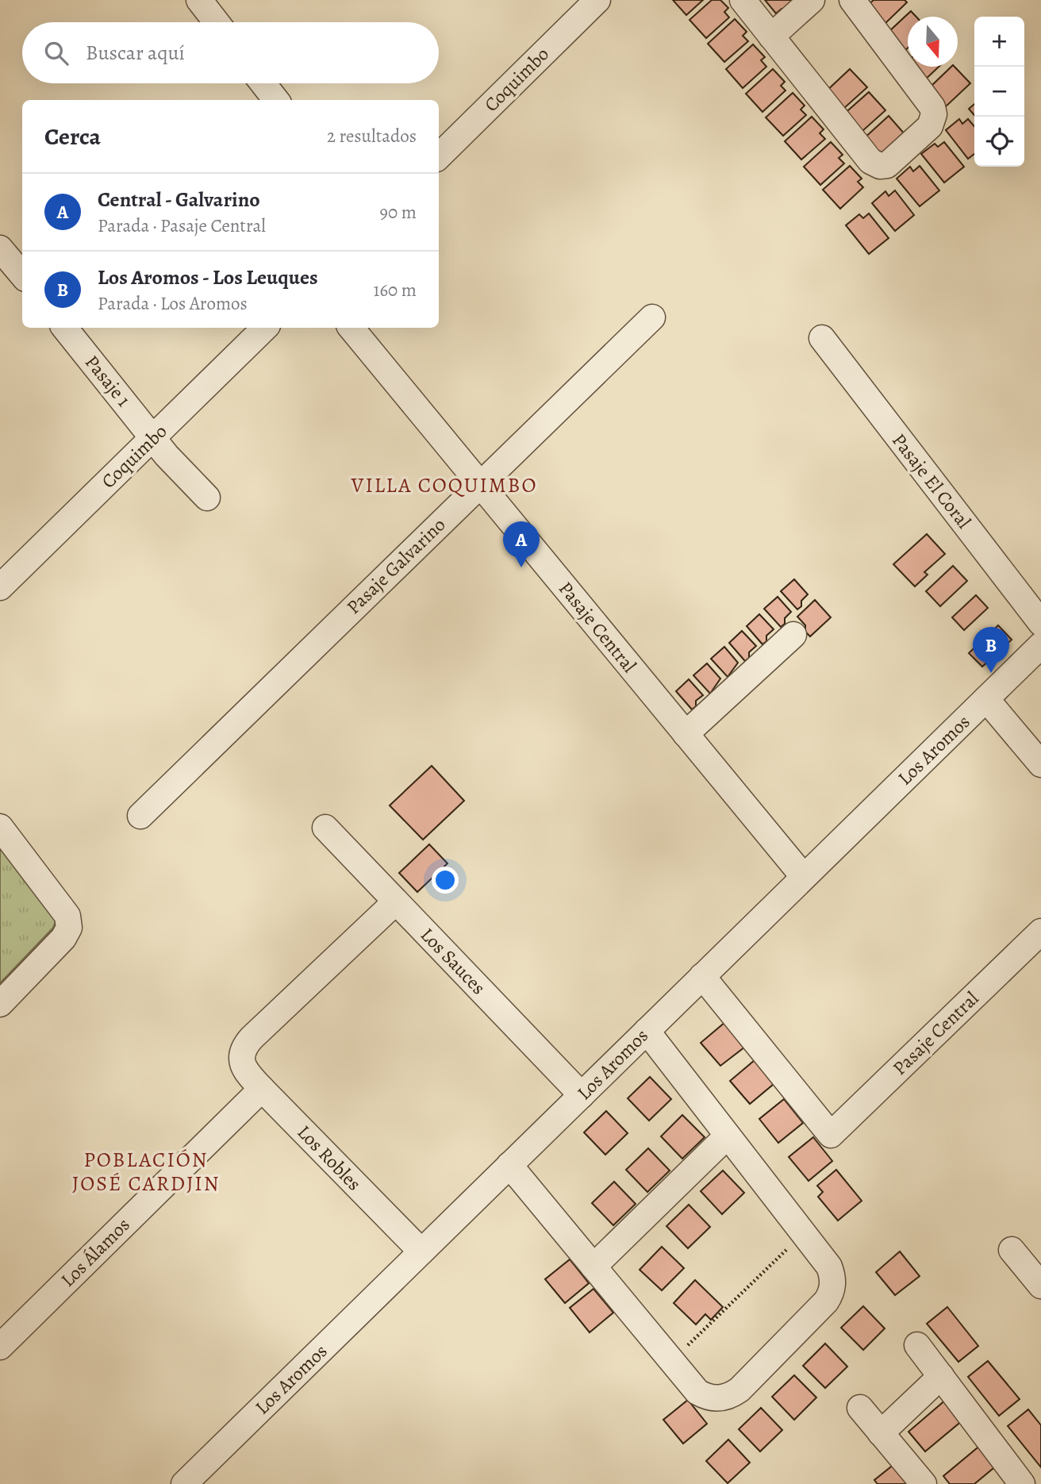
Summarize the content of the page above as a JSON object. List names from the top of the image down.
{
  "streets": {
    "street": [
      "Coquimbo",
      "Pasaje 1",
      "Pasaje El Coral",
      "Pasaje Galvarino",
      "Pasaje Central",
      "Los Aromos",
      "Los Sauces",
      "Los Robles",
      "Los Álamos"
    ]
  },
  "crossings": [
    ["Coquimbo", "Pasaje 1"],
    ["Pasaje Galvarino", "Pasaje Central"],
    ["Pasaje Central", "Los Aromos"],
    ["Los Aromos", "Los Sauces"],
    ["Los Aromos", "Los Robles"],
    ["Los Sauces", "Los Robles"],
    ["Los Robles", "Los Álamos"]
  ],
  "districts": ["VILLA COQUIMBO", "POBLACIÓN JOSÉ CARDJIN"],
  "north": "bottom",
  "page": {
    "map_buttons": ["+", "−"],
    "search": "Buscar aquí",
    "heading": ["Cerca", "2 resultados"],
    "list": [
      {
        "mark": "A",
        "name": "Central - Galvarino",
        "note": "Parada · Pasaje Central",
        "value": "90 m"
      },
      {
        "mark": "B",
        "name": "Los Aromos - Los Leuques",
        "note": "Parada · Los Aromos",
        "value": "160 m"
      }
    ],
    "pins": ["A", "B"]
  }
}
